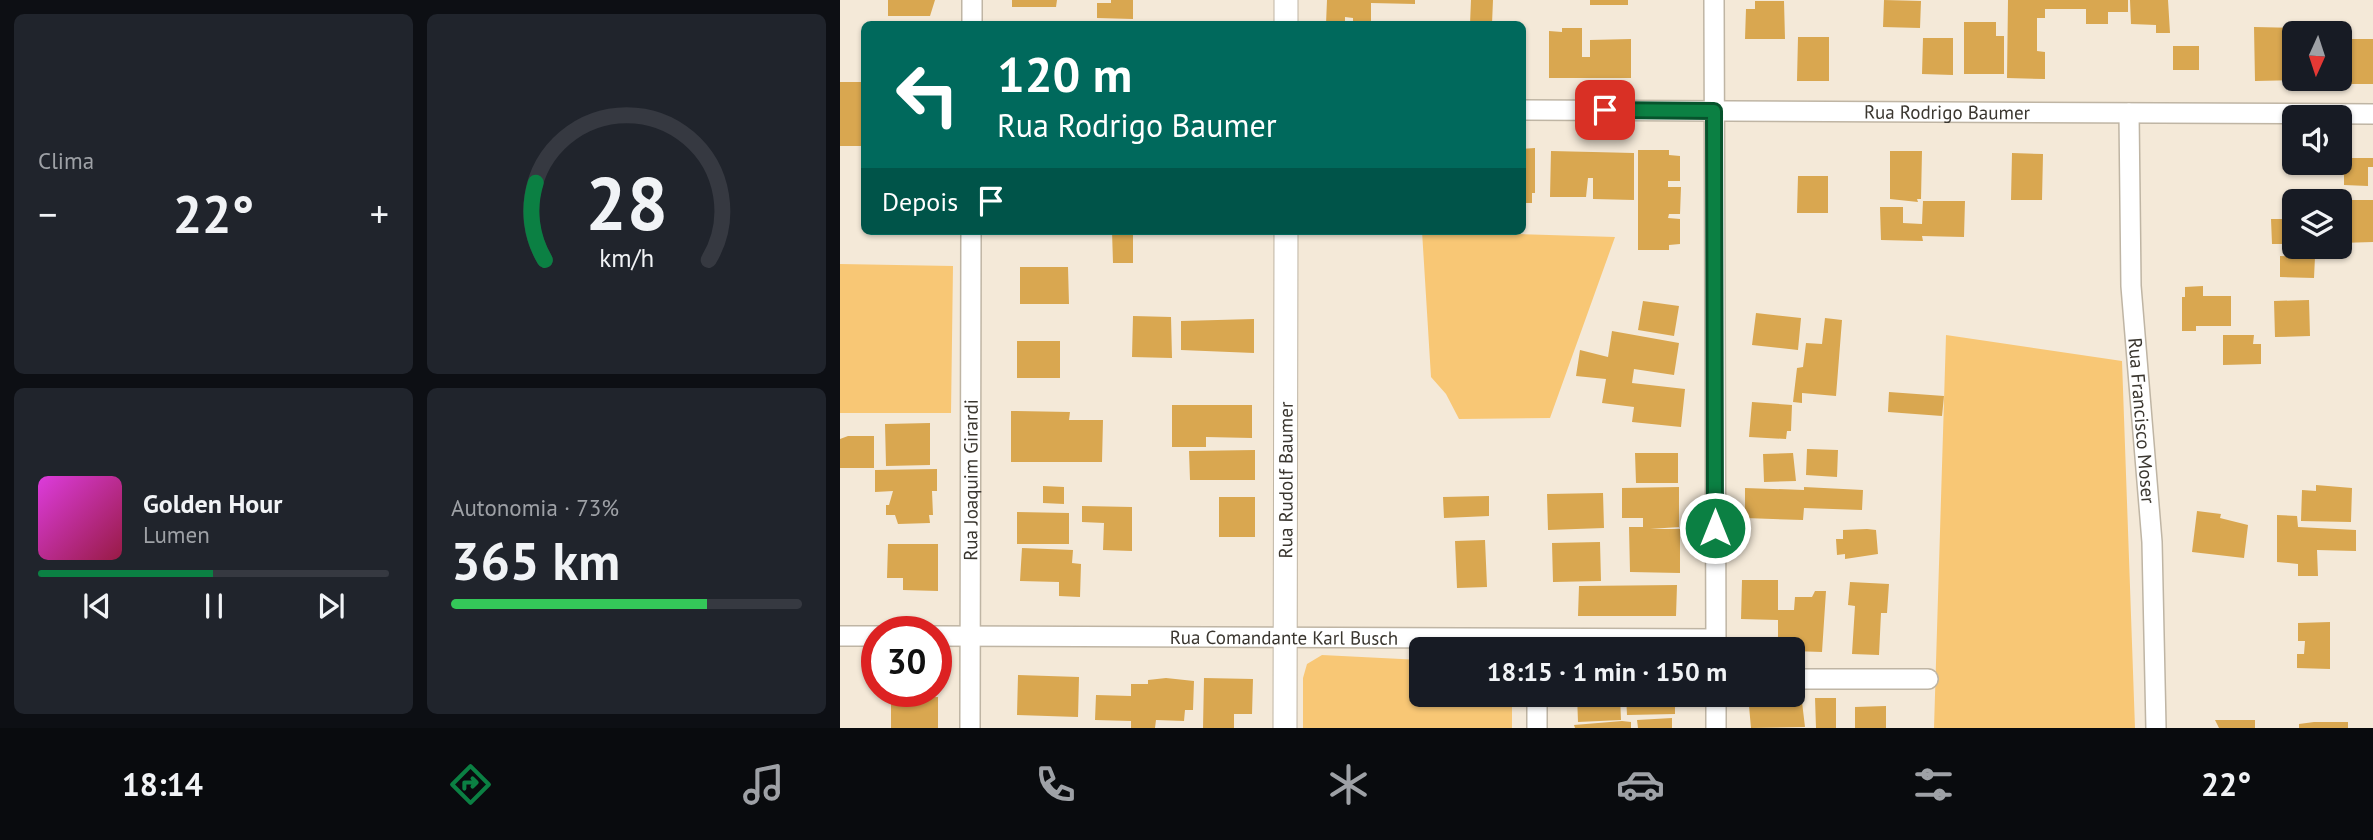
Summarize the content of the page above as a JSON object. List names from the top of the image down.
{
  "streets": {
    "street": [
      "Rua Rodrigo Baumer",
      "Rua Francisco Moser",
      "Rua Joaquim Girardi",
      "Rua Rudolf Baumer",
      "Rua Comandante Karl Busch"
    ]
  },
  "crossings": [
    ["Rua Rodrigo Baumer", "Rua Francisco Moser"],
    ["Rua Joaquim Girardi", "Rua Comandante Karl Busch"],
    ["Rua Rudolf Baumer", "Rua Comandante Karl Busch"]
  ],
  "north": "bottom",
  "page": {
    "tile": [
      "Clima",
      ["Autonomia · 73%", "365 km"]
    ],
    "turn": ["120 m", "Rua Rodrigo Baumer"],
    "then": "Depois",
    "heat": ["−", "22°", "+"],
    "song": ["Golden Hour", "Lumen"],
    "limit": "30",
    "trip": "18:15 · 1 min · 150 m",
    "tabs": ["18:14", "22°"],
    "gauge": ["28", "km/h"]
  }
}
